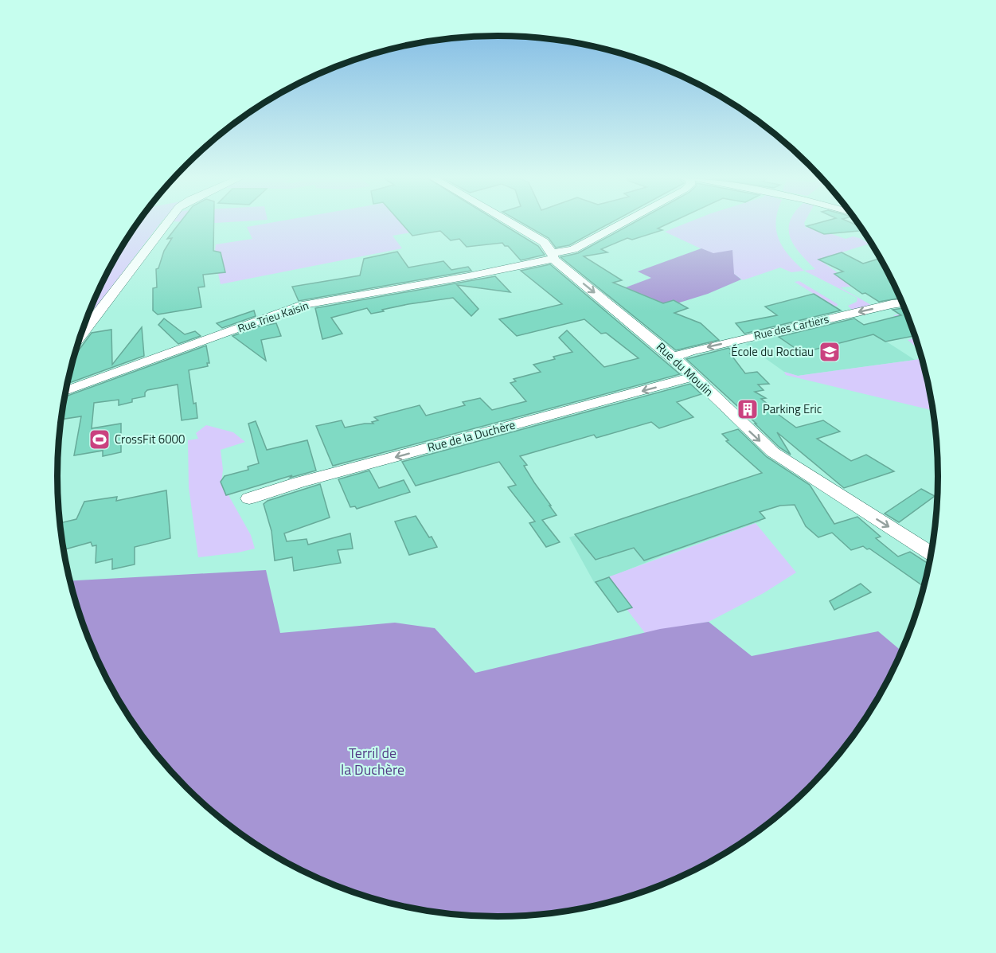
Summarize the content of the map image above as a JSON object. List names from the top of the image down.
{
  "streets": {
    "street": [
      "Rue Trieu Kaisin",
      "Rue des Cartiers",
      "Rue du Moulin",
      "Rue de la Duchère"
    ]
  },
  "crossings": [
    ["Rue Trieu Kaisin", "Rue du Moulin"],
    ["Rue des Cartiers", "Rue du Moulin"],
    ["Rue du Moulin", "Rue de la Duchère"]
  ],
  "one_way": ["Rue des Cartiers", "Rue du Moulin", "Rue de la Duchère"],
  "parks": ["Terril de la Duchère"],
  "places": {
    "school or university": ["École du Roctiau"],
    "building": ["Parking Eric"],
    "sports": ["CrossFit 6000"]
  }
}
